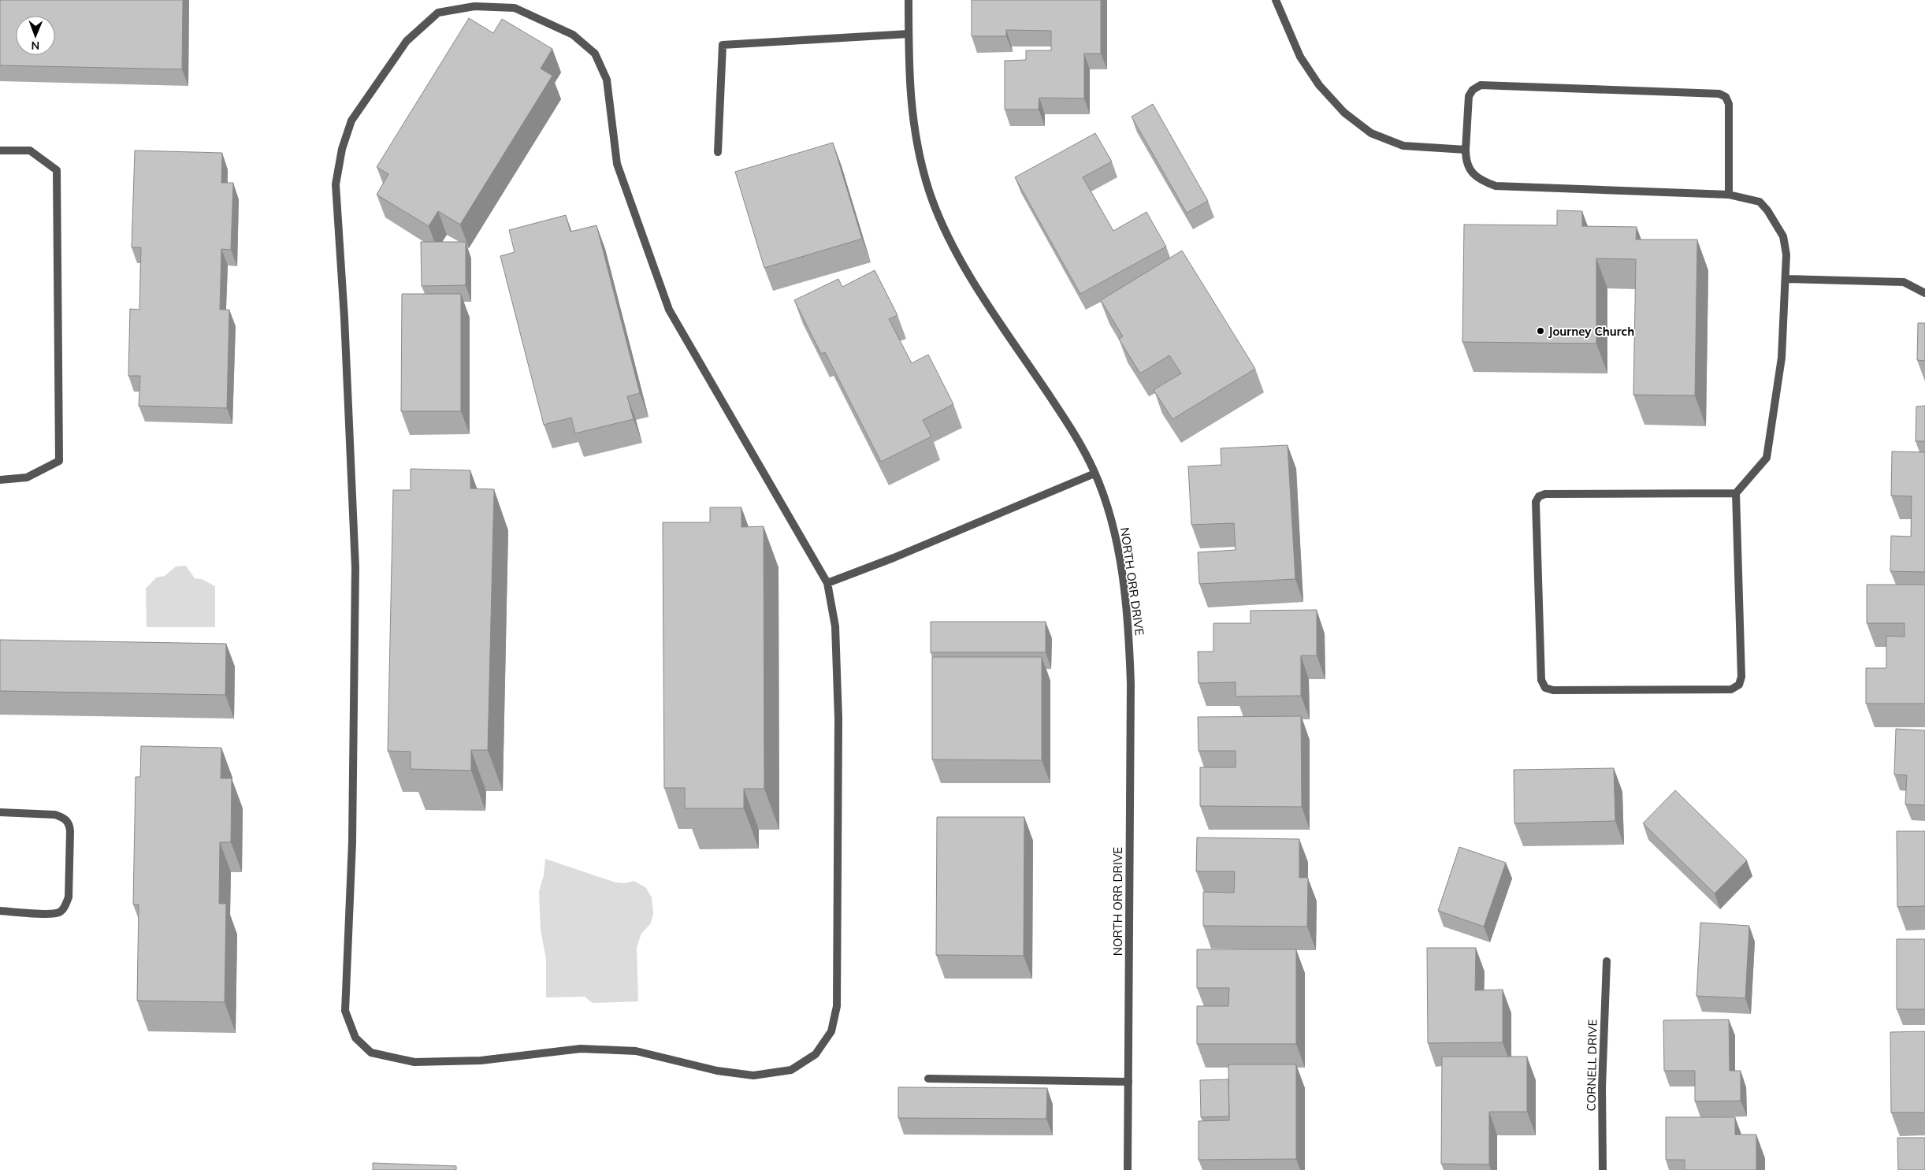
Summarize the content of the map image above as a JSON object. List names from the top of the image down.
{
  "streets": {
    "street": ["NORTH ORR DRIVE", "CORNELL DRIVE"]
  },
  "places": ["Journey Church"],
  "north": "bottom"
}
